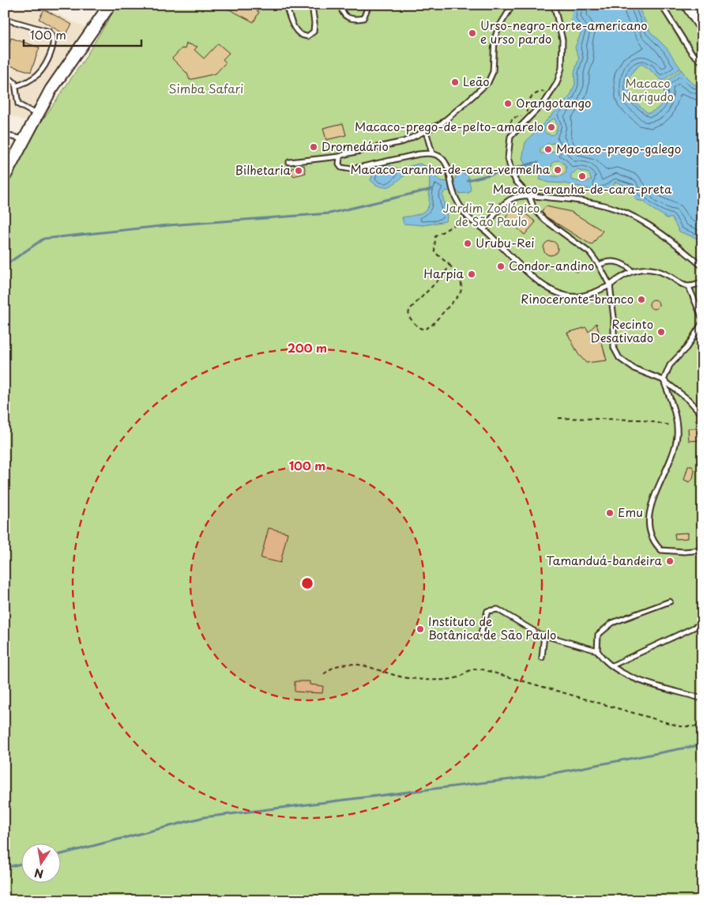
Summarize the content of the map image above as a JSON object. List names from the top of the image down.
{
  "parks": ["Macaco Narigudo", "Simba Safari", "Jardim Zoológico de São Paulo"],
  "places": [
    "Urso-negro-norte-americano e urso pardo",
    "Leão",
    "Orangotango",
    "Macaco-prego-de-pelto-amarelo",
    "Dromedário",
    "Macaco-prego-galego",
    "Macaco-aranha-de-cara-vermelha",
    "Bilhetaria",
    "Macaco-aranha-de-cara-preta",
    "Urubu-Rei",
    "Condor-andino",
    "Harpia",
    "Rinoceronte-branco",
    "Recinto Desativado",
    "Emu",
    "Tamanduá-bandeira",
    "Instituto de Botânica de São Paulo"
  ],
  "scale_bar": "100 m",
  "north": "bottom",
  "rings": ["200 m", "100 m"]
}
